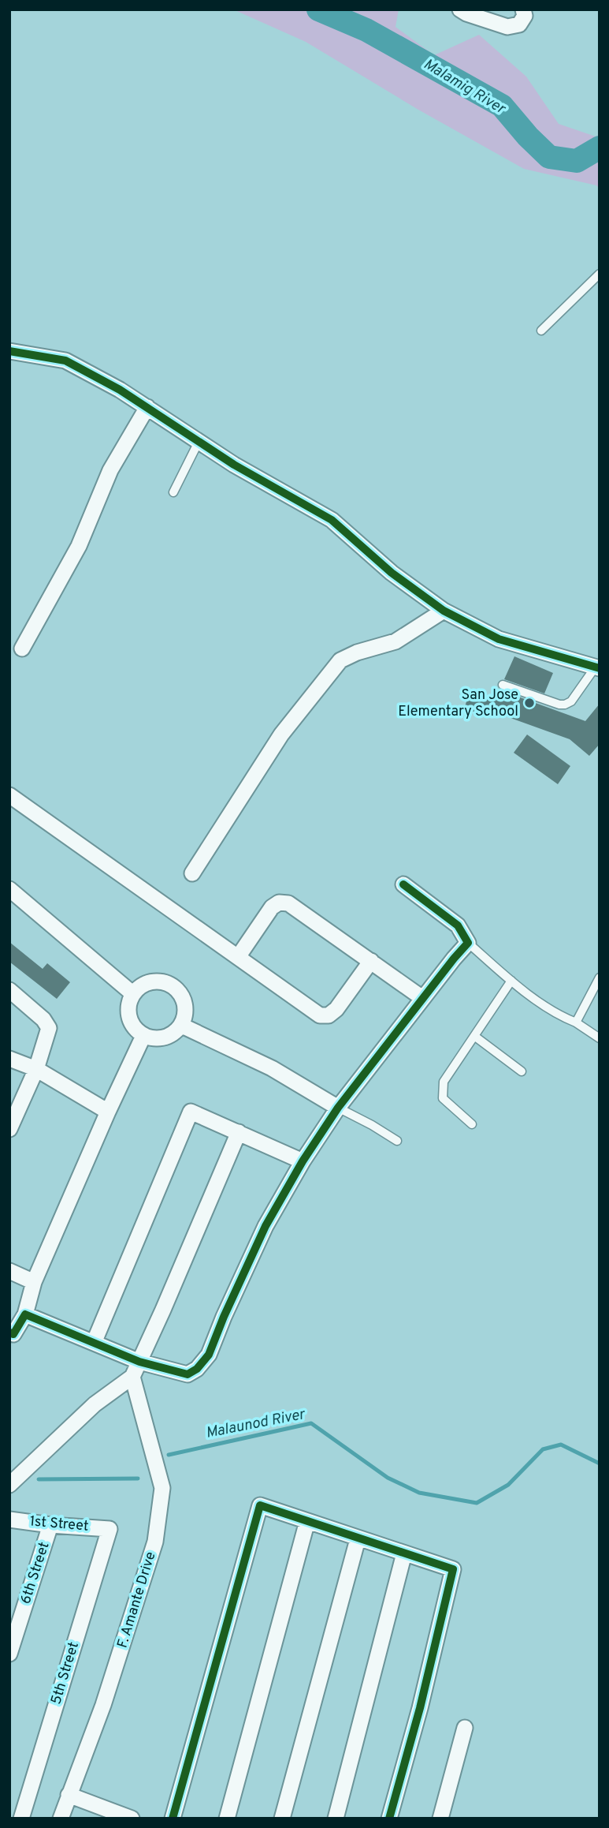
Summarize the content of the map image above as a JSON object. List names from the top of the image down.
{
  "streets": {
    "street": [
      "1st Street",
      "6th Street",
      "F. Amante Drive",
      "5th Street"
    ]
  },
  "crossings": [
    ["1st Street", "6th Street"],
    ["1st Street", "5th Street"]
  ],
  "water": ["Malamig River", "Malaunod River"],
  "places": ["San Jose Elementary School"]
}
